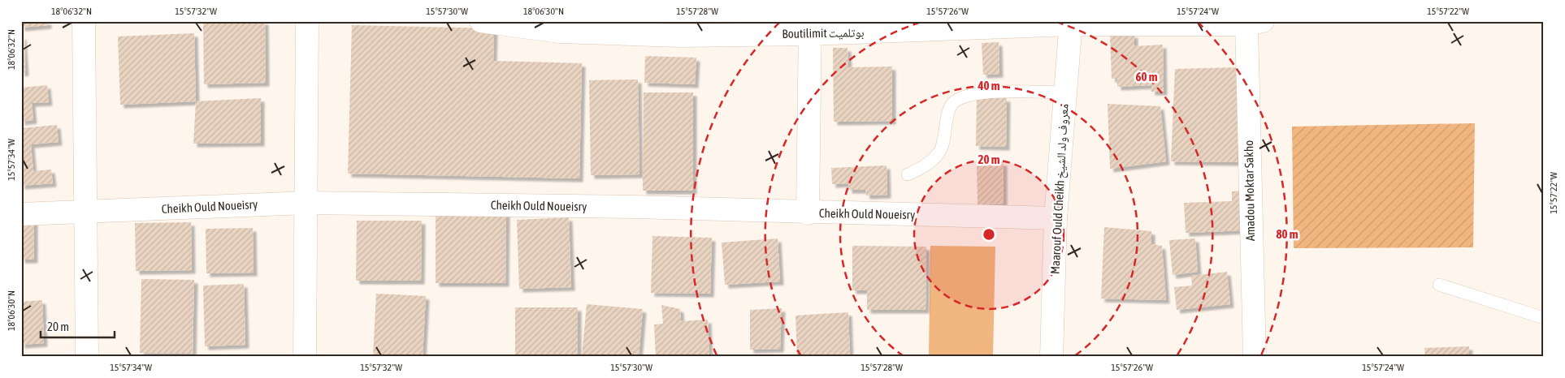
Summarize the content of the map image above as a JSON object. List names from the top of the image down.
{
  "streets": {
    "street": [
      "Boutilimit بوتلميت",
      "Maarouf Ould Cheikh معروف ولد الشيخ",
      "Amadou Moktar Sakho",
      "Cheikh Ould Noueisry"
    ]
  },
  "crossings": [
    ["Boutilimit بوتلميت", "Maarouf Ould Cheikh معروف ولد الشيخ"],
    ["Boutilimit بوتلميت", "Amadou Moktar Sakho"],
    ["Maarouf Ould Cheikh معروف ولد الشيخ", "Cheikh Ould Noueisry"]
  ],
  "scale_bar": "20 m",
  "coordinates": [
    "18°06'32\"N",
    "15°57'32\"W",
    "15°57'30\"W",
    "18°06'30\"N",
    "15°57'28\"W",
    "15°57'26\"W",
    "15°57'24\"W",
    "15°57'22\"W",
    "15°57'34\"W"
  ],
  "rings": [
    "60 m",
    "40 m",
    "20 m",
    "80 m"
  ]
}
